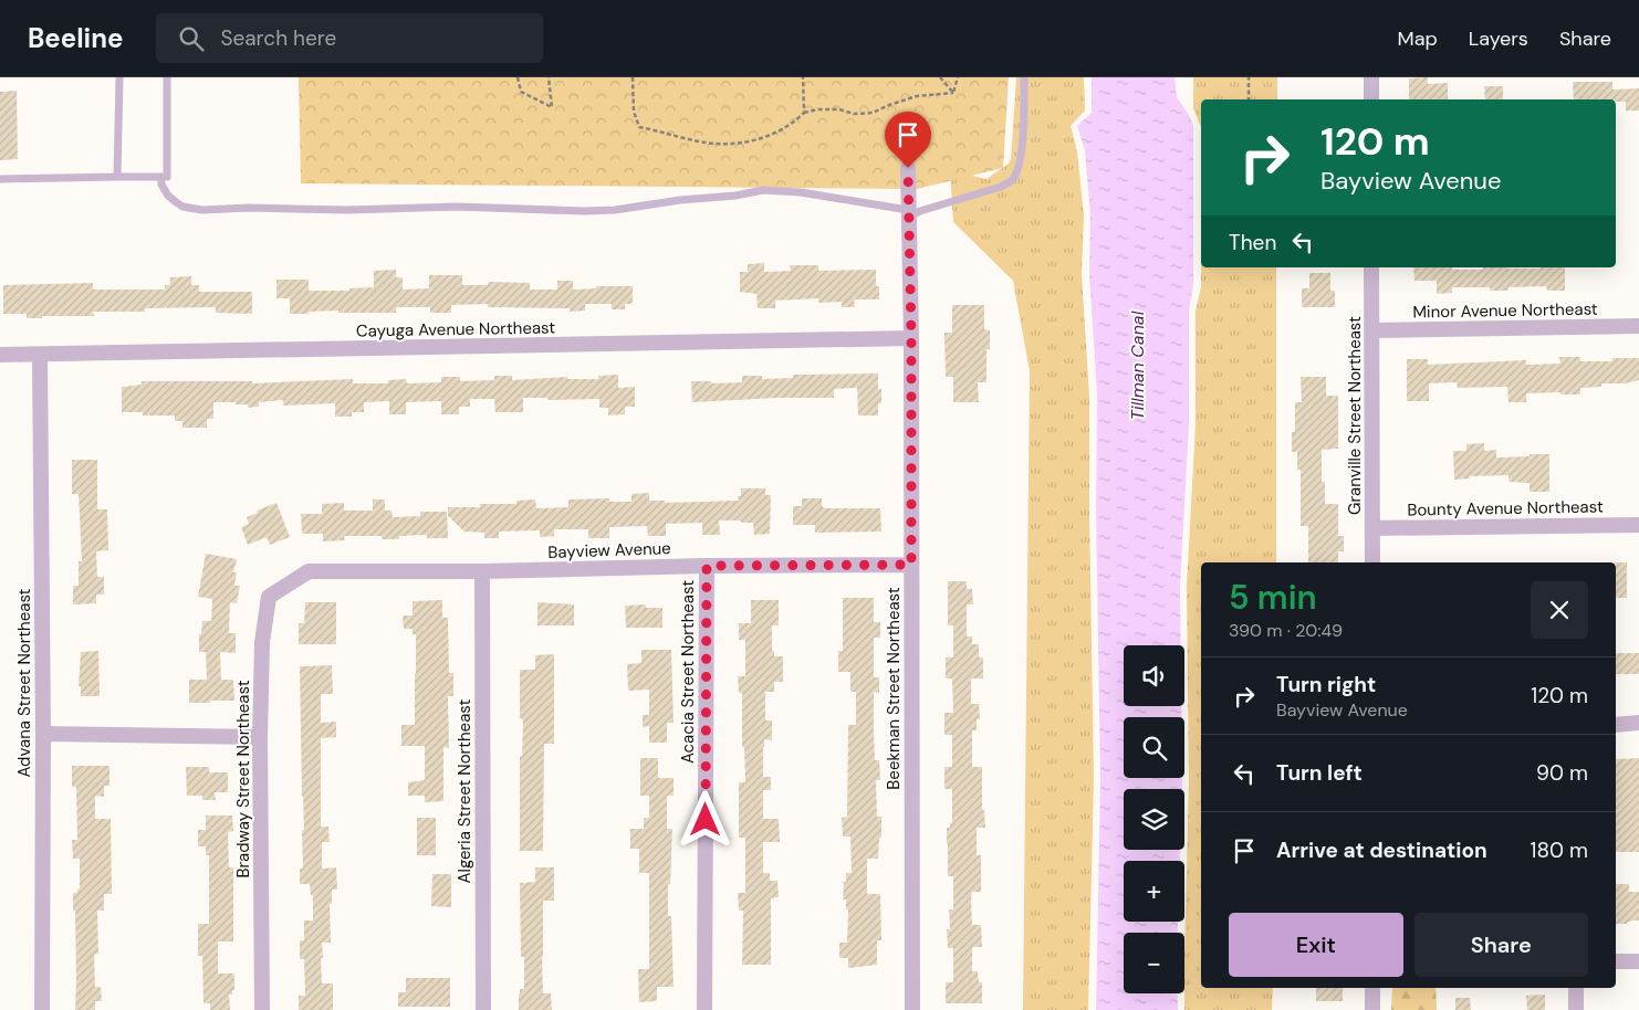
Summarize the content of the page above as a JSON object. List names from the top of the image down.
{
  "streets": {
    "street": [
      "Minor Avenue Northeast",
      "Cayuga Avenue Northeast",
      "Granville Street Northeast",
      "Bounty Avenue Northeast",
      "Bayview Avenue",
      "Acacia Street Northeast",
      "Advana Street Northeast",
      "Beekman Street Northeast",
      "Bradway Street Northeast",
      "Algeria Street Northeast"
    ]
  },
  "crossings": [
    ["Minor Avenue Northeast", "Granville Street Northeast"],
    ["Cayuga Avenue Northeast", "Advana Street Northeast"],
    ["Cayuga Avenue Northeast", "Beekman Street Northeast"],
    ["Granville Street Northeast", "Bounty Avenue Northeast"],
    ["Bayview Avenue", "Acacia Street Northeast"],
    ["Bayview Avenue", "Beekman Street Northeast"],
    ["Bayview Avenue", "Bradway Street Northeast"],
    ["Bayview Avenue", "Algeria Street Northeast"]
  ],
  "water": ["Tillman Canal"],
  "page": {
    "header": "Beeline",
    "search": "Search here",
    "nav": ["Map", "Layers", "Share"],
    "turn": ["120 m", "Bayview Avenue"],
    "then": "Then",
    "heading": ["5 min", "390 m · 20:49"],
    "map_buttons": ["+", "−"],
    "list": [
      {
        "name": "Turn right",
        "note": "Bayview Avenue",
        "value": "120 m"
      },
      {
        "name": "Turn left",
        "value": "90 m"
      },
      {
        "name": "Arrive at destination",
        "value": "180 m"
      }
    ],
    "buttons": ["Exit", "Share"]
  }
}
